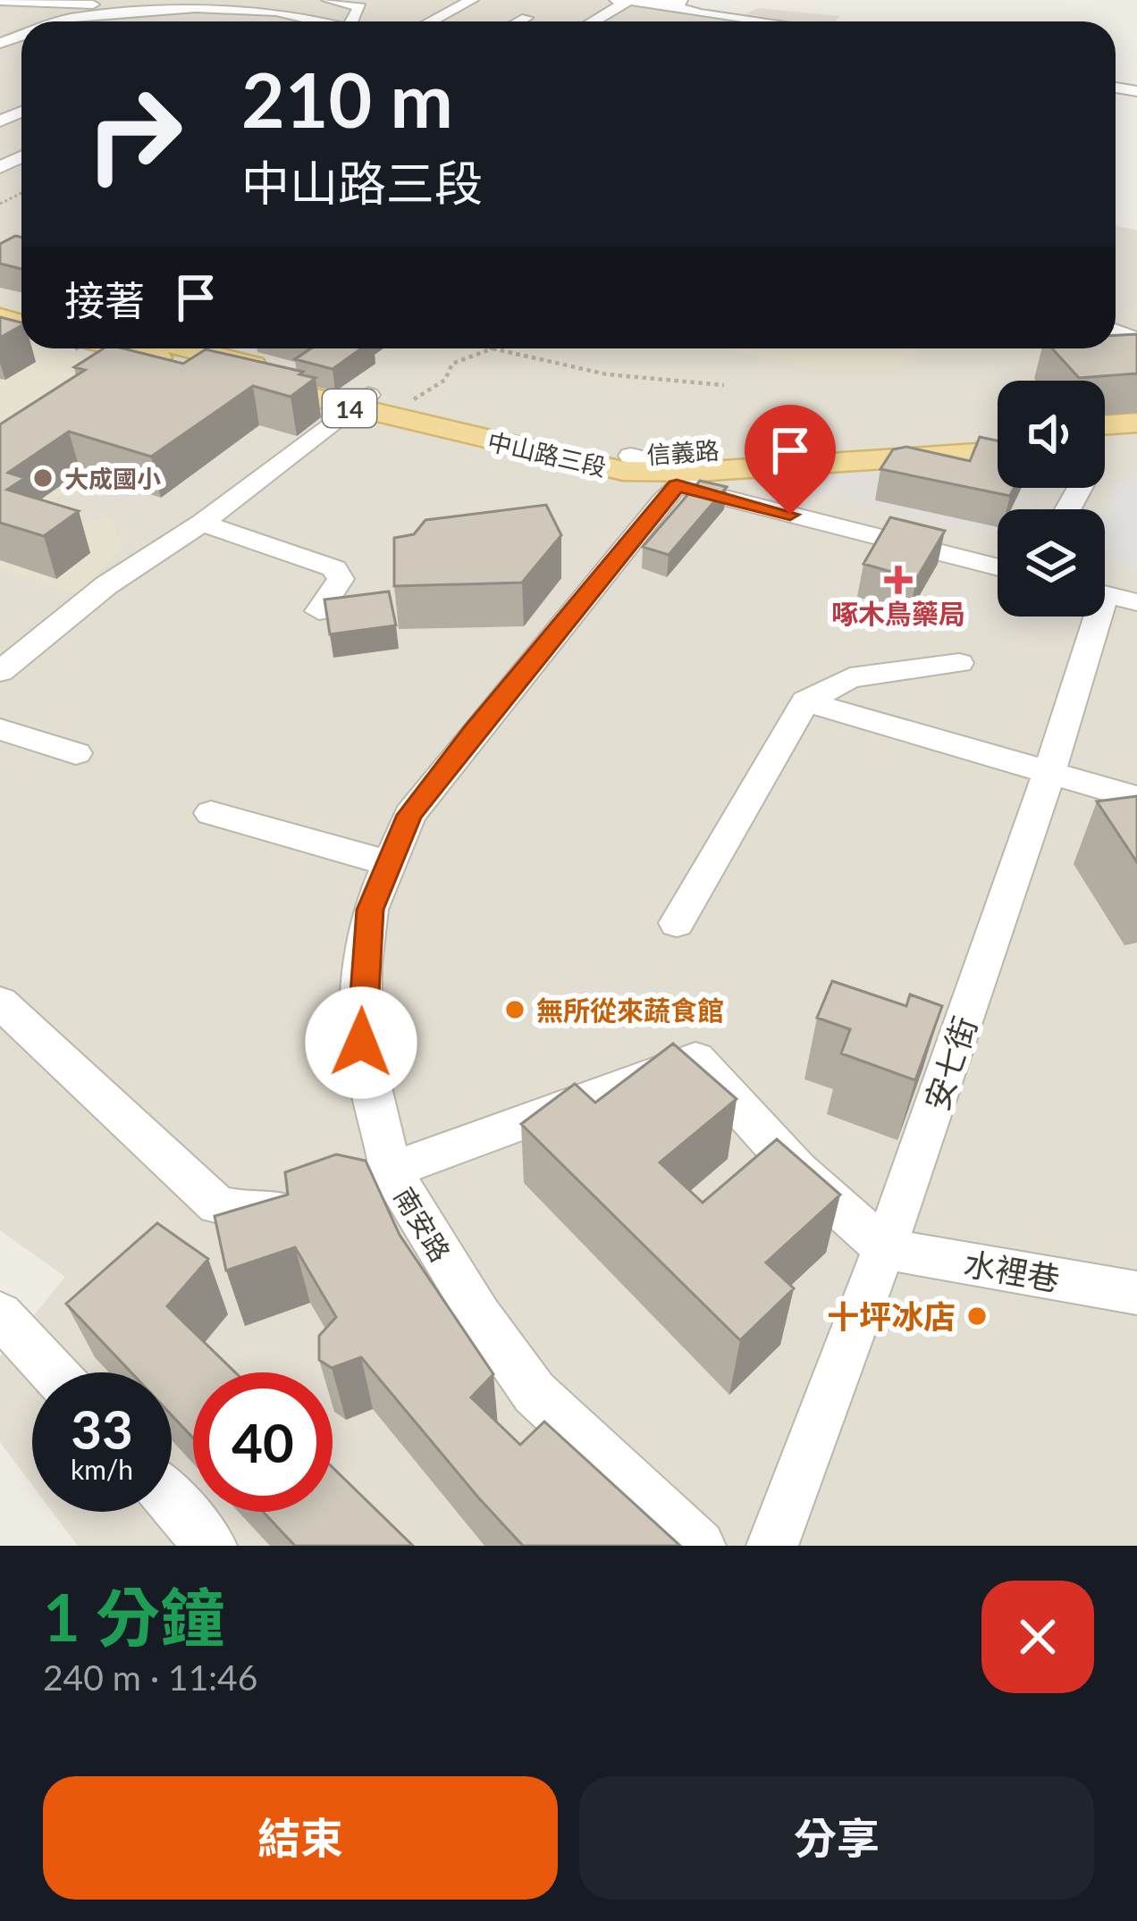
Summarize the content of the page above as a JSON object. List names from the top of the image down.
{
  "streets": {
    "main road": ["14", "信義路", "中山路三段"],
    "street": ["安七街", "南安路", "水裡巷"]
  },
  "crossings": [
    ["信義路", "中山路三段"],
    ["信義路", "南安路"],
    ["安七街", "水裡巷"]
  ],
  "places": {
    "other": ["大成國小", "無所從來蔬食館", "十坪冰店"],
    "health": ["啄木鳥藥局"]
  },
  "page": {
    "turn": ["210 m", "中山路三段"],
    "then": "接著",
    "speed": "33 km/h",
    "limit": "40",
    "heading": ["1 分鐘", "240 m · 11:46"],
    "buttons": ["結束", "分享"]
  }
}
